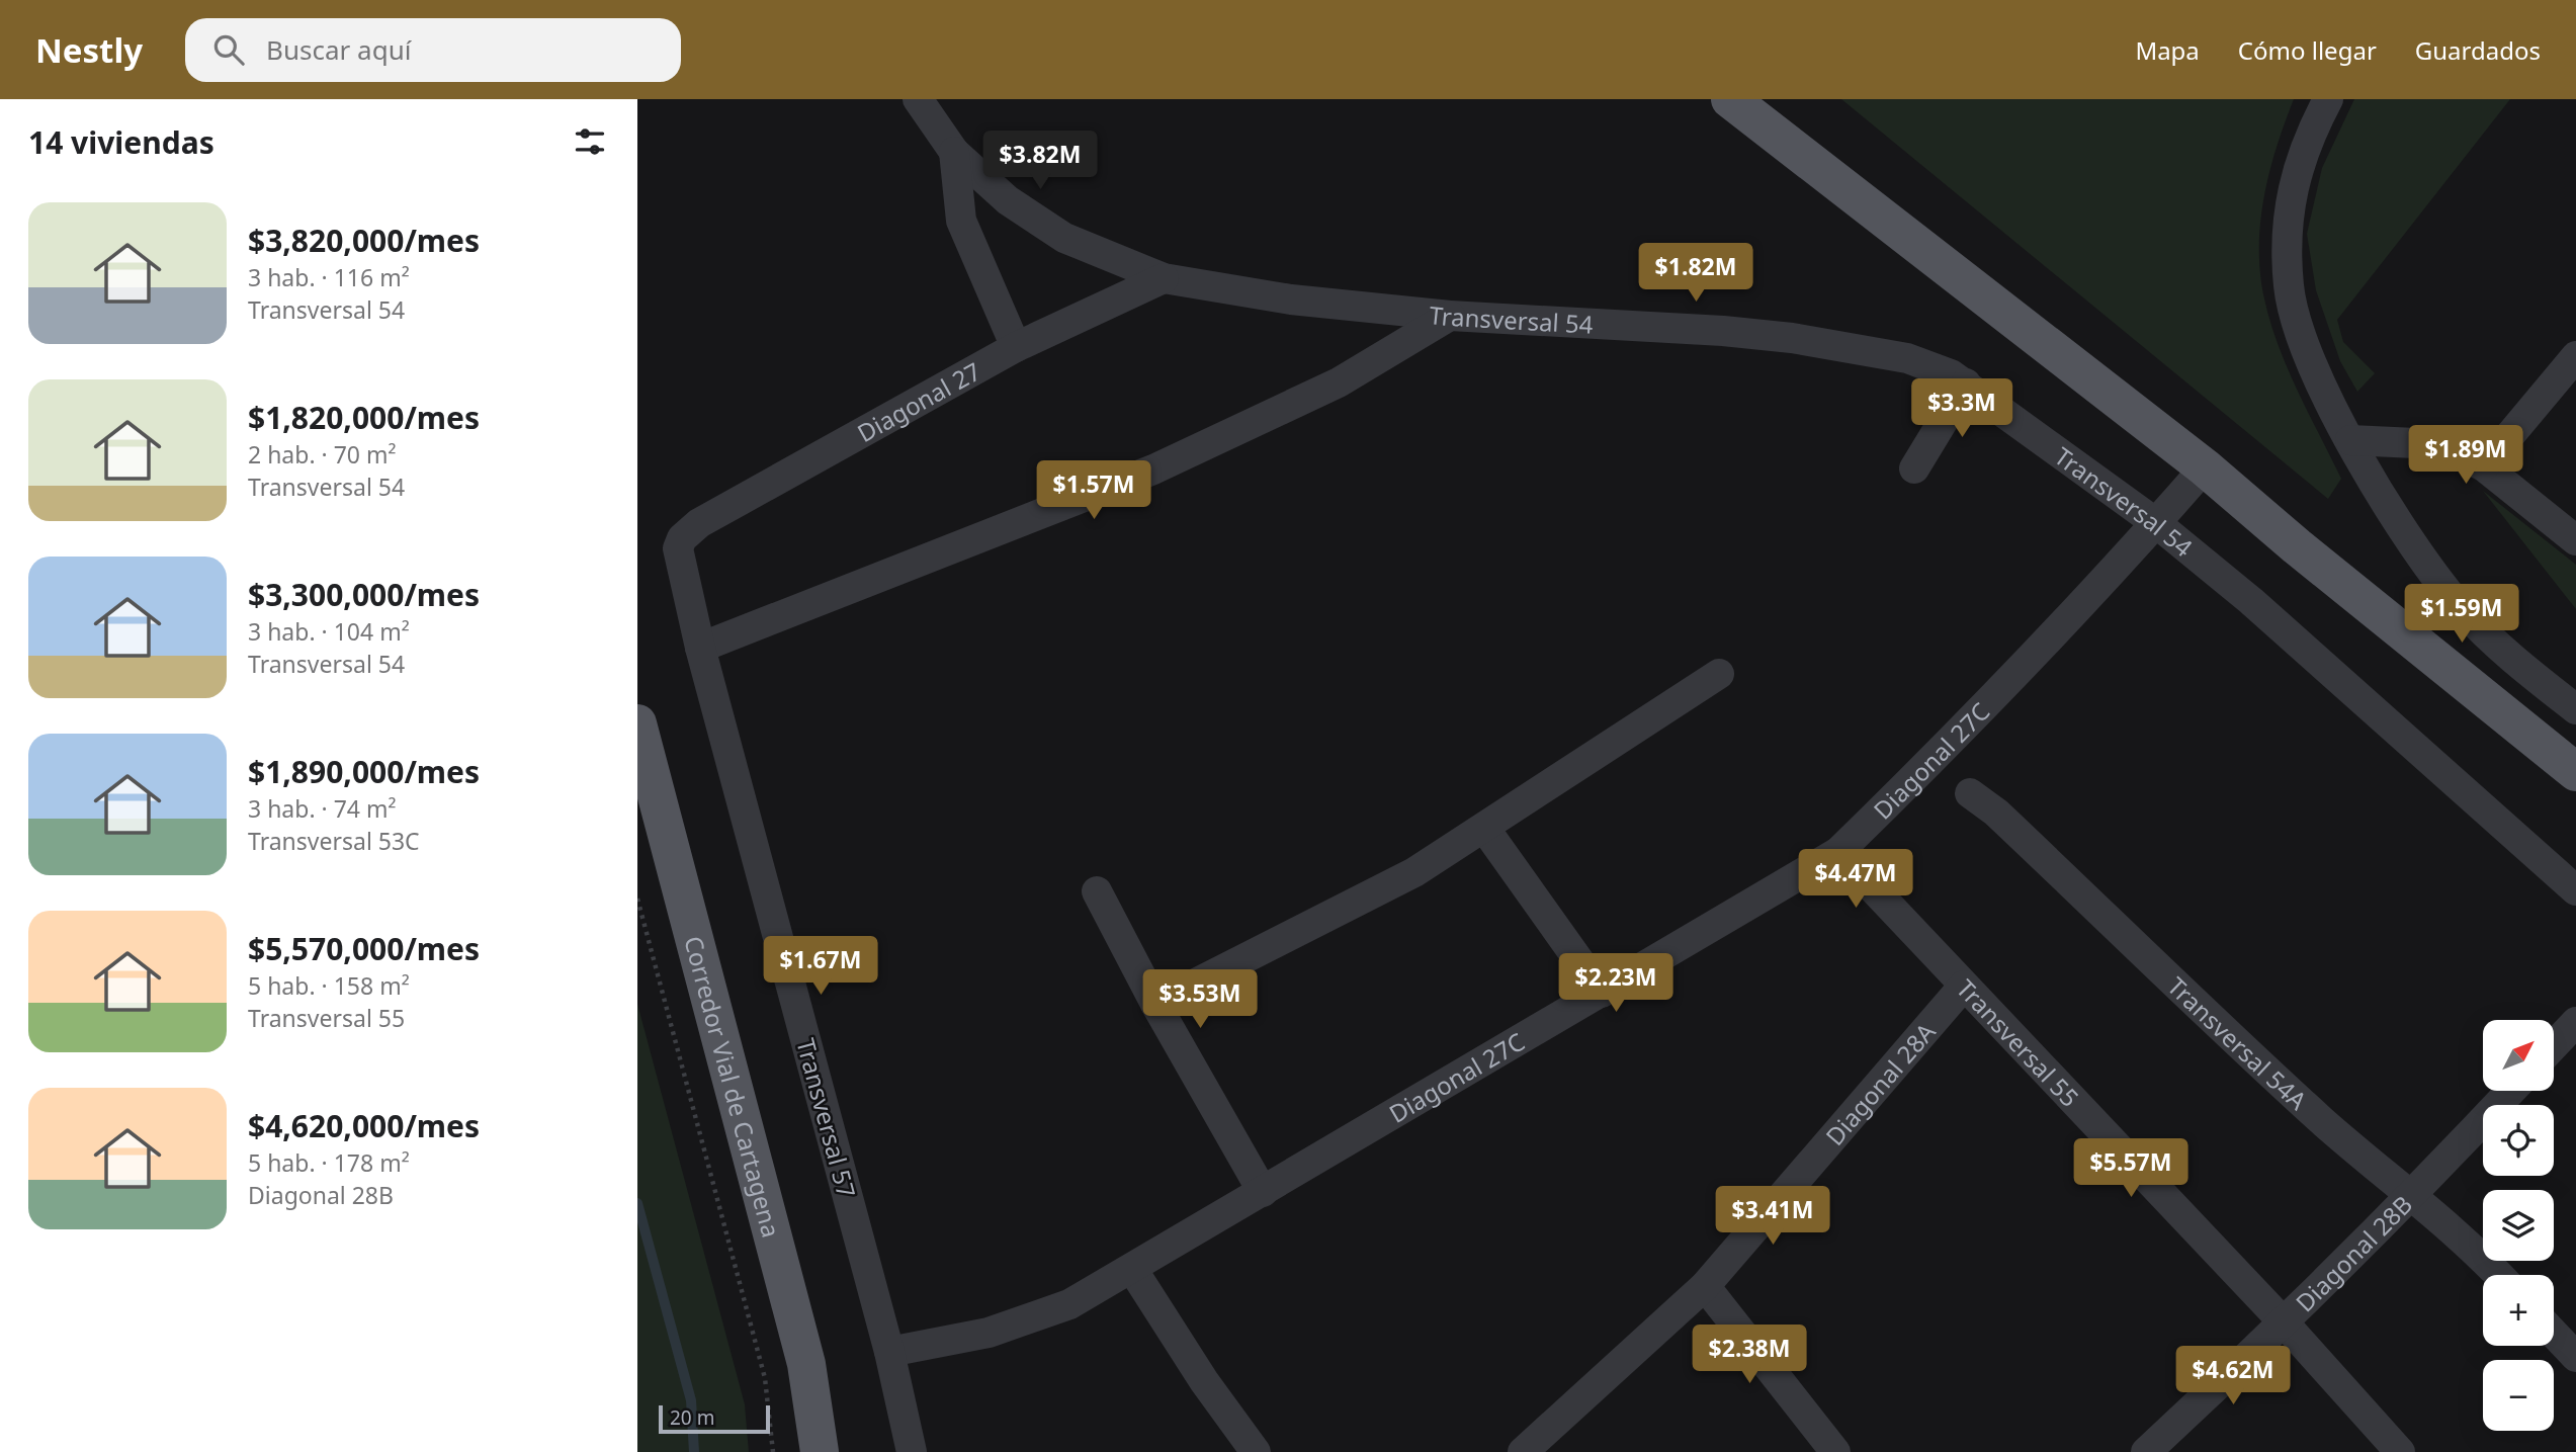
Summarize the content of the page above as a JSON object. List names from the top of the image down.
{
  "streets": {
    "main road": ["Corredor Vial de Cartagena"],
    "street": [
      "Transversal 54",
      "Diagonal 27",
      "Diagonal 27C",
      "Transversal 54A",
      "Transversal 55",
      "Diagonal 28A",
      "Transversal 57",
      "Diagonal 28B"
    ]
  },
  "crossings": [
    ["Transversal 54", "Diagonal 27"],
    ["Transversal 54", "Diagonal 27C"],
    ["Diagonal 27", "Transversal 57"],
    ["Diagonal 27C", "Transversal 55"],
    ["Diagonal 27C", "Transversal 57"],
    ["Transversal 54A", "Diagonal 28B"],
    ["Transversal 55", "Diagonal 28A"],
    ["Transversal 55", "Diagonal 28B"]
  ],
  "scale_bar": "20 m",
  "north": "top right",
  "page": {
    "header": "Nestly",
    "search": "Buscar aquí",
    "nav": ["Mapa", "Cómo llegar", "Guardados"],
    "heading": "14 viviendas",
    "price": [
      "$3.82M",
      "$1.82M",
      "$3.3M",
      "$1.89M",
      "$1.57M",
      "$1.59M",
      "$4.47M",
      "$1.67M",
      "$2.23M",
      "$3.53M",
      "$5.57M",
      "$3.41M",
      "$2.38M",
      "$4.62M"
    ],
    "list": [
      {
        "name": "$3,820,000/mes",
        "note": "3 hab. · 116 m² · Transversal 54"
      },
      {
        "name": "$1,820,000/mes",
        "note": "2 hab. · 70 m² · Transversal 54"
      },
      {
        "name": "$3,300,000/mes",
        "note": "3 hab. · 104 m² · Transversal 54"
      },
      {
        "name": "$1,890,000/mes",
        "note": "3 hab. · 74 m² · Transversal 53C"
      },
      {
        "name": "$5,570,000/mes",
        "note": "5 hab. · 158 m² · Transversal 55"
      },
      {
        "name": "$4,620,000/mes",
        "note": "5 hab. · 178 m² · Diagonal 28B"
      }
    ],
    "map_buttons": ["+", "−"],
    "scale": "20 m"
  }
}
